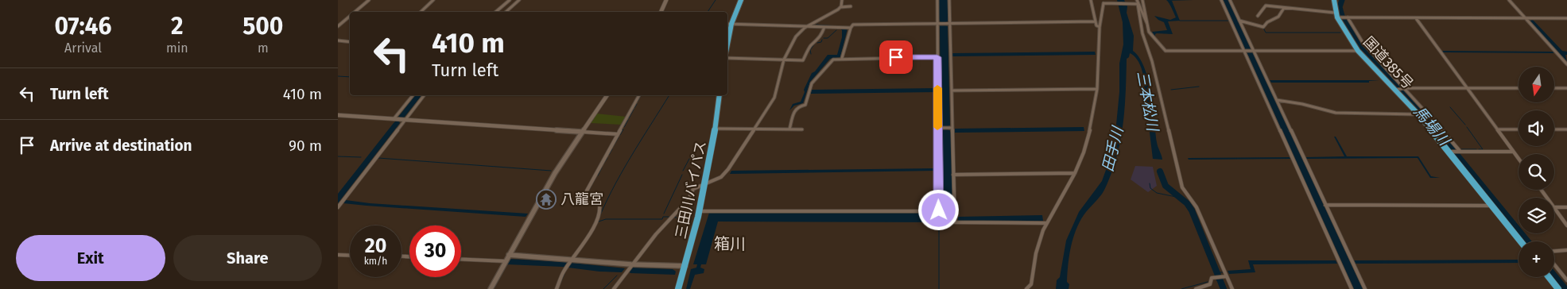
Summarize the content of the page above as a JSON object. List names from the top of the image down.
{
  "streets": {
    "highway": ["国道385号", "三田川バイパス"]
  },
  "districts": ["箱川"],
  "water": ["三本松川", "馬場川", "田手川"],
  "places": {
    "temple": ["八龍宮"]
  },
  "north": "bottom",
  "page": {
    "eta": [
      "07:46",
      "Arrival",
      "2",
      "min",
      "500",
      "m"
    ],
    "turn": ["410 m", "Turn left"],
    "map_buttons": "+",
    "list": [
      {
        "name": "Turn left",
        "value": "410 m"
      },
      {
        "name": "Arrive at destination",
        "value": "90 m"
      }
    ],
    "speed": "20 km/h",
    "limit": "30",
    "buttons": ["Exit", "Share"]
  }
}
